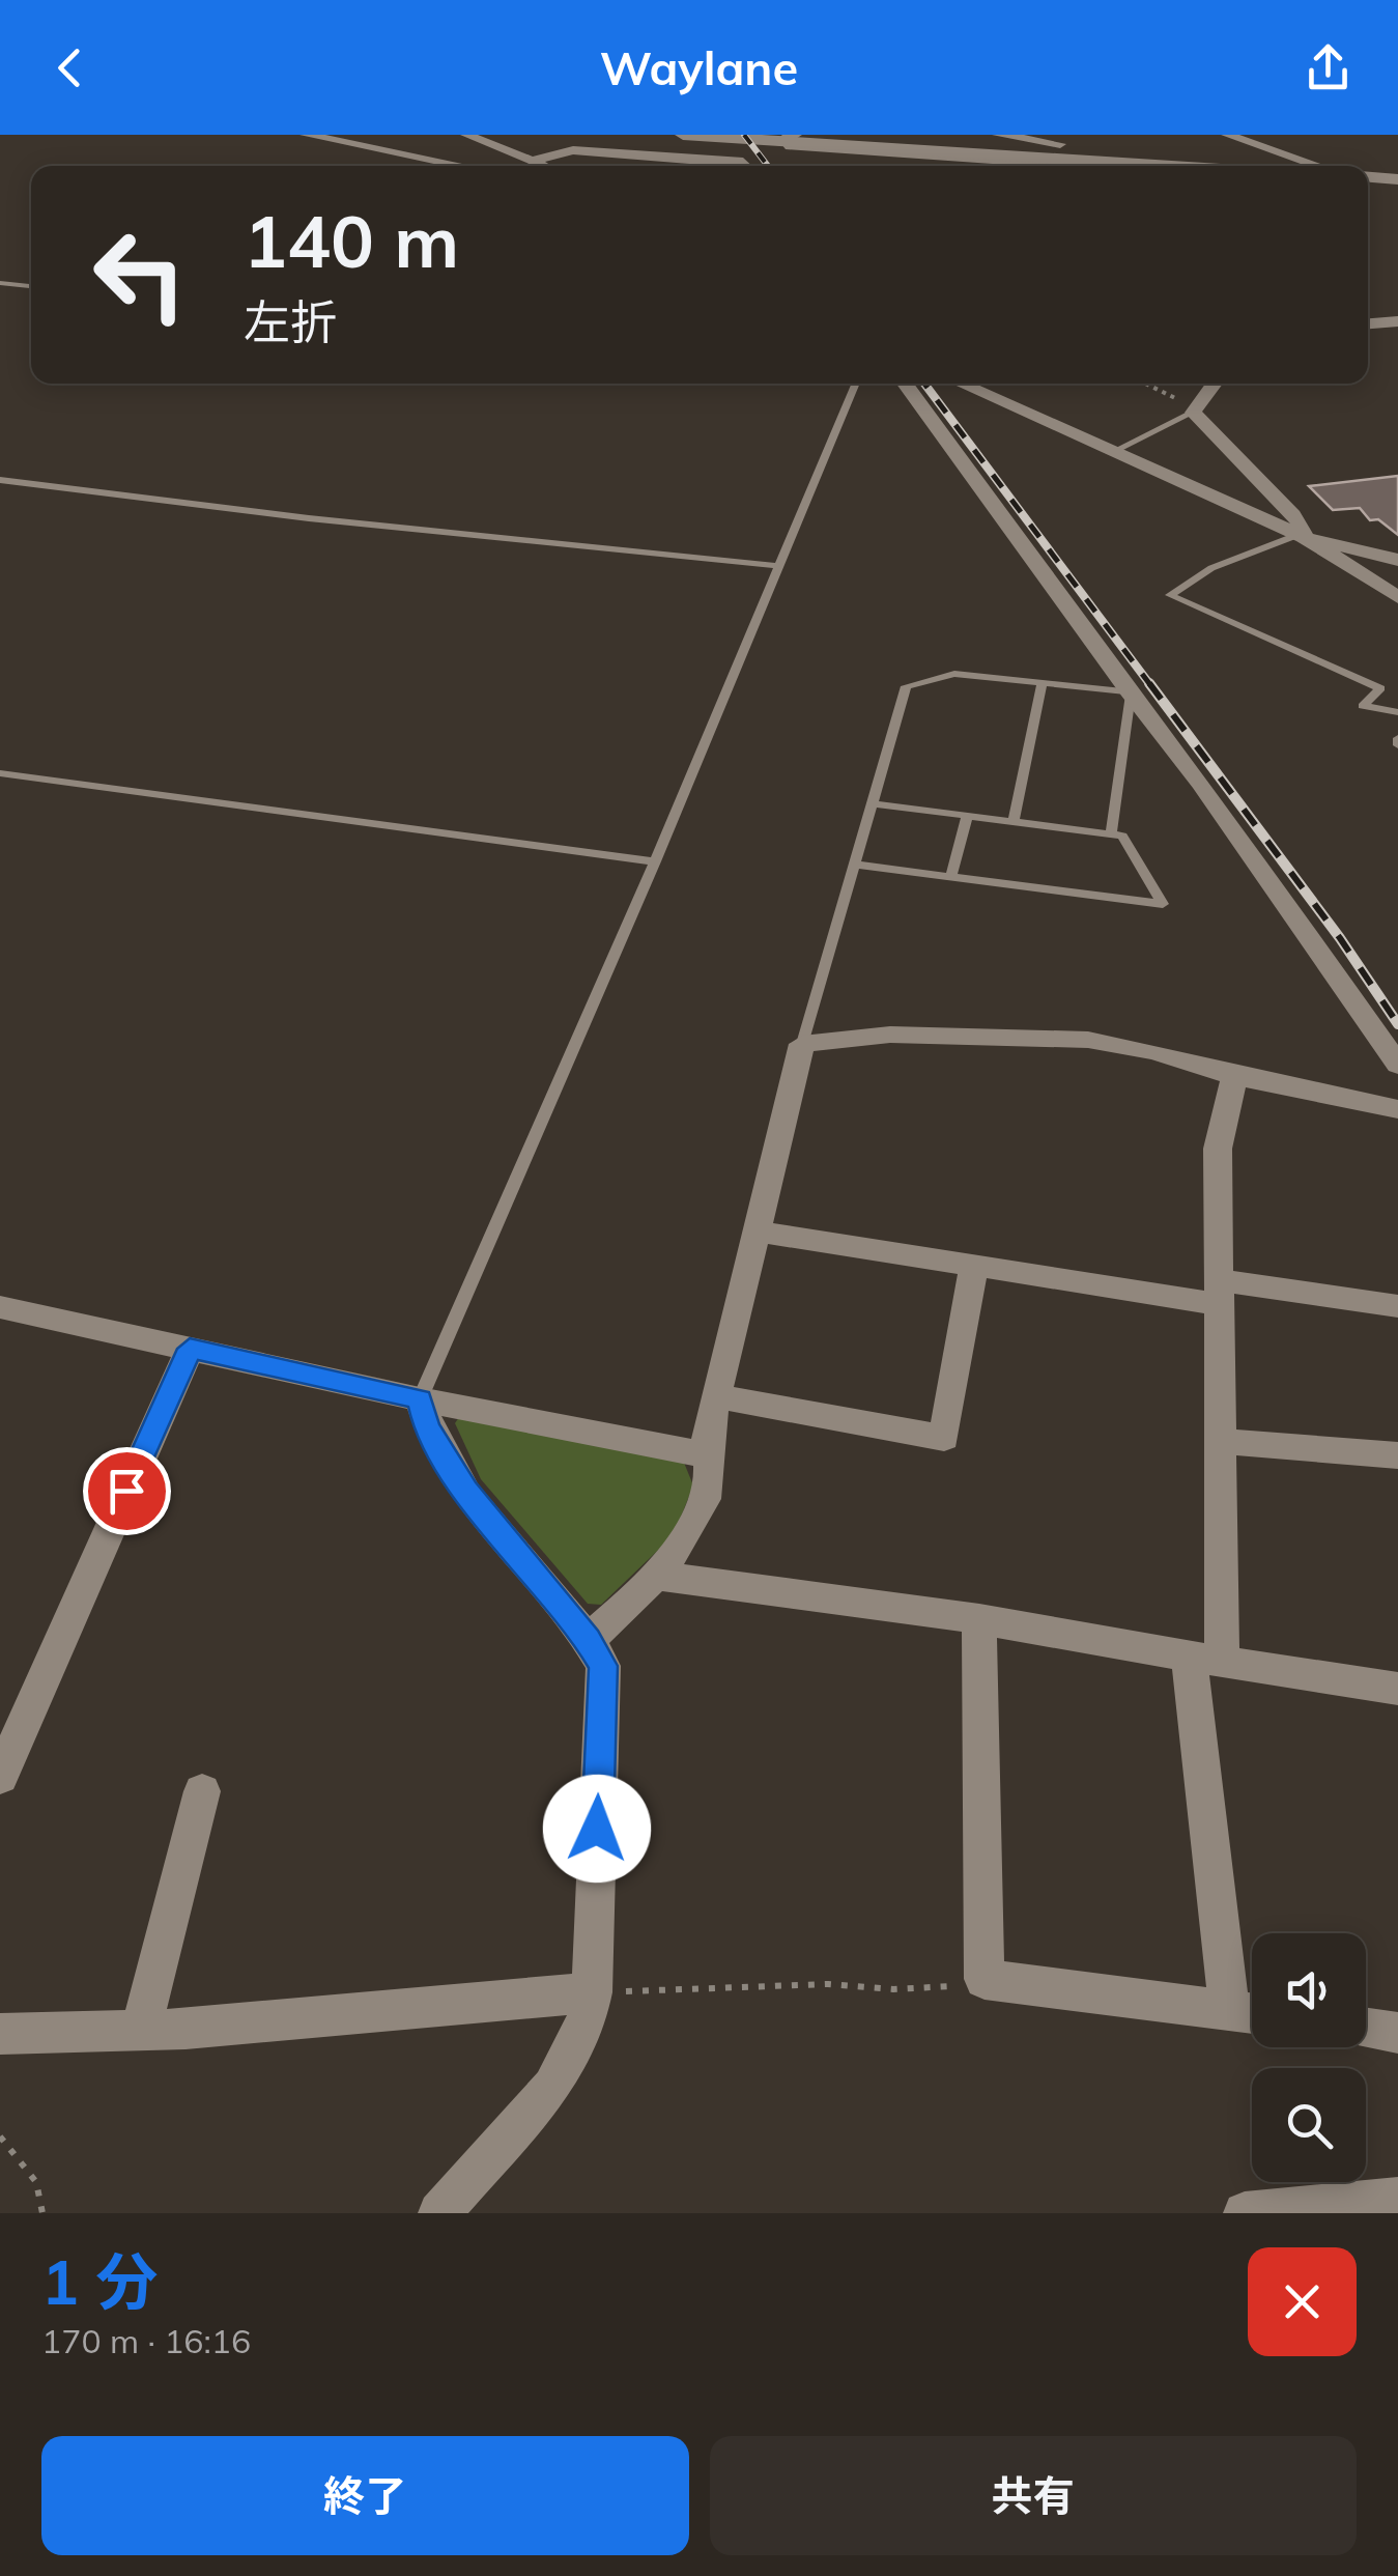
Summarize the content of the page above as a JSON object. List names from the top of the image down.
{
  "page": {
    "header": "Waylane",
    "turn": ["140 m", "左折"],
    "heading": ["1 分", "170 m · 16:16"],
    "buttons": ["終了", "共有"]
  }
}
